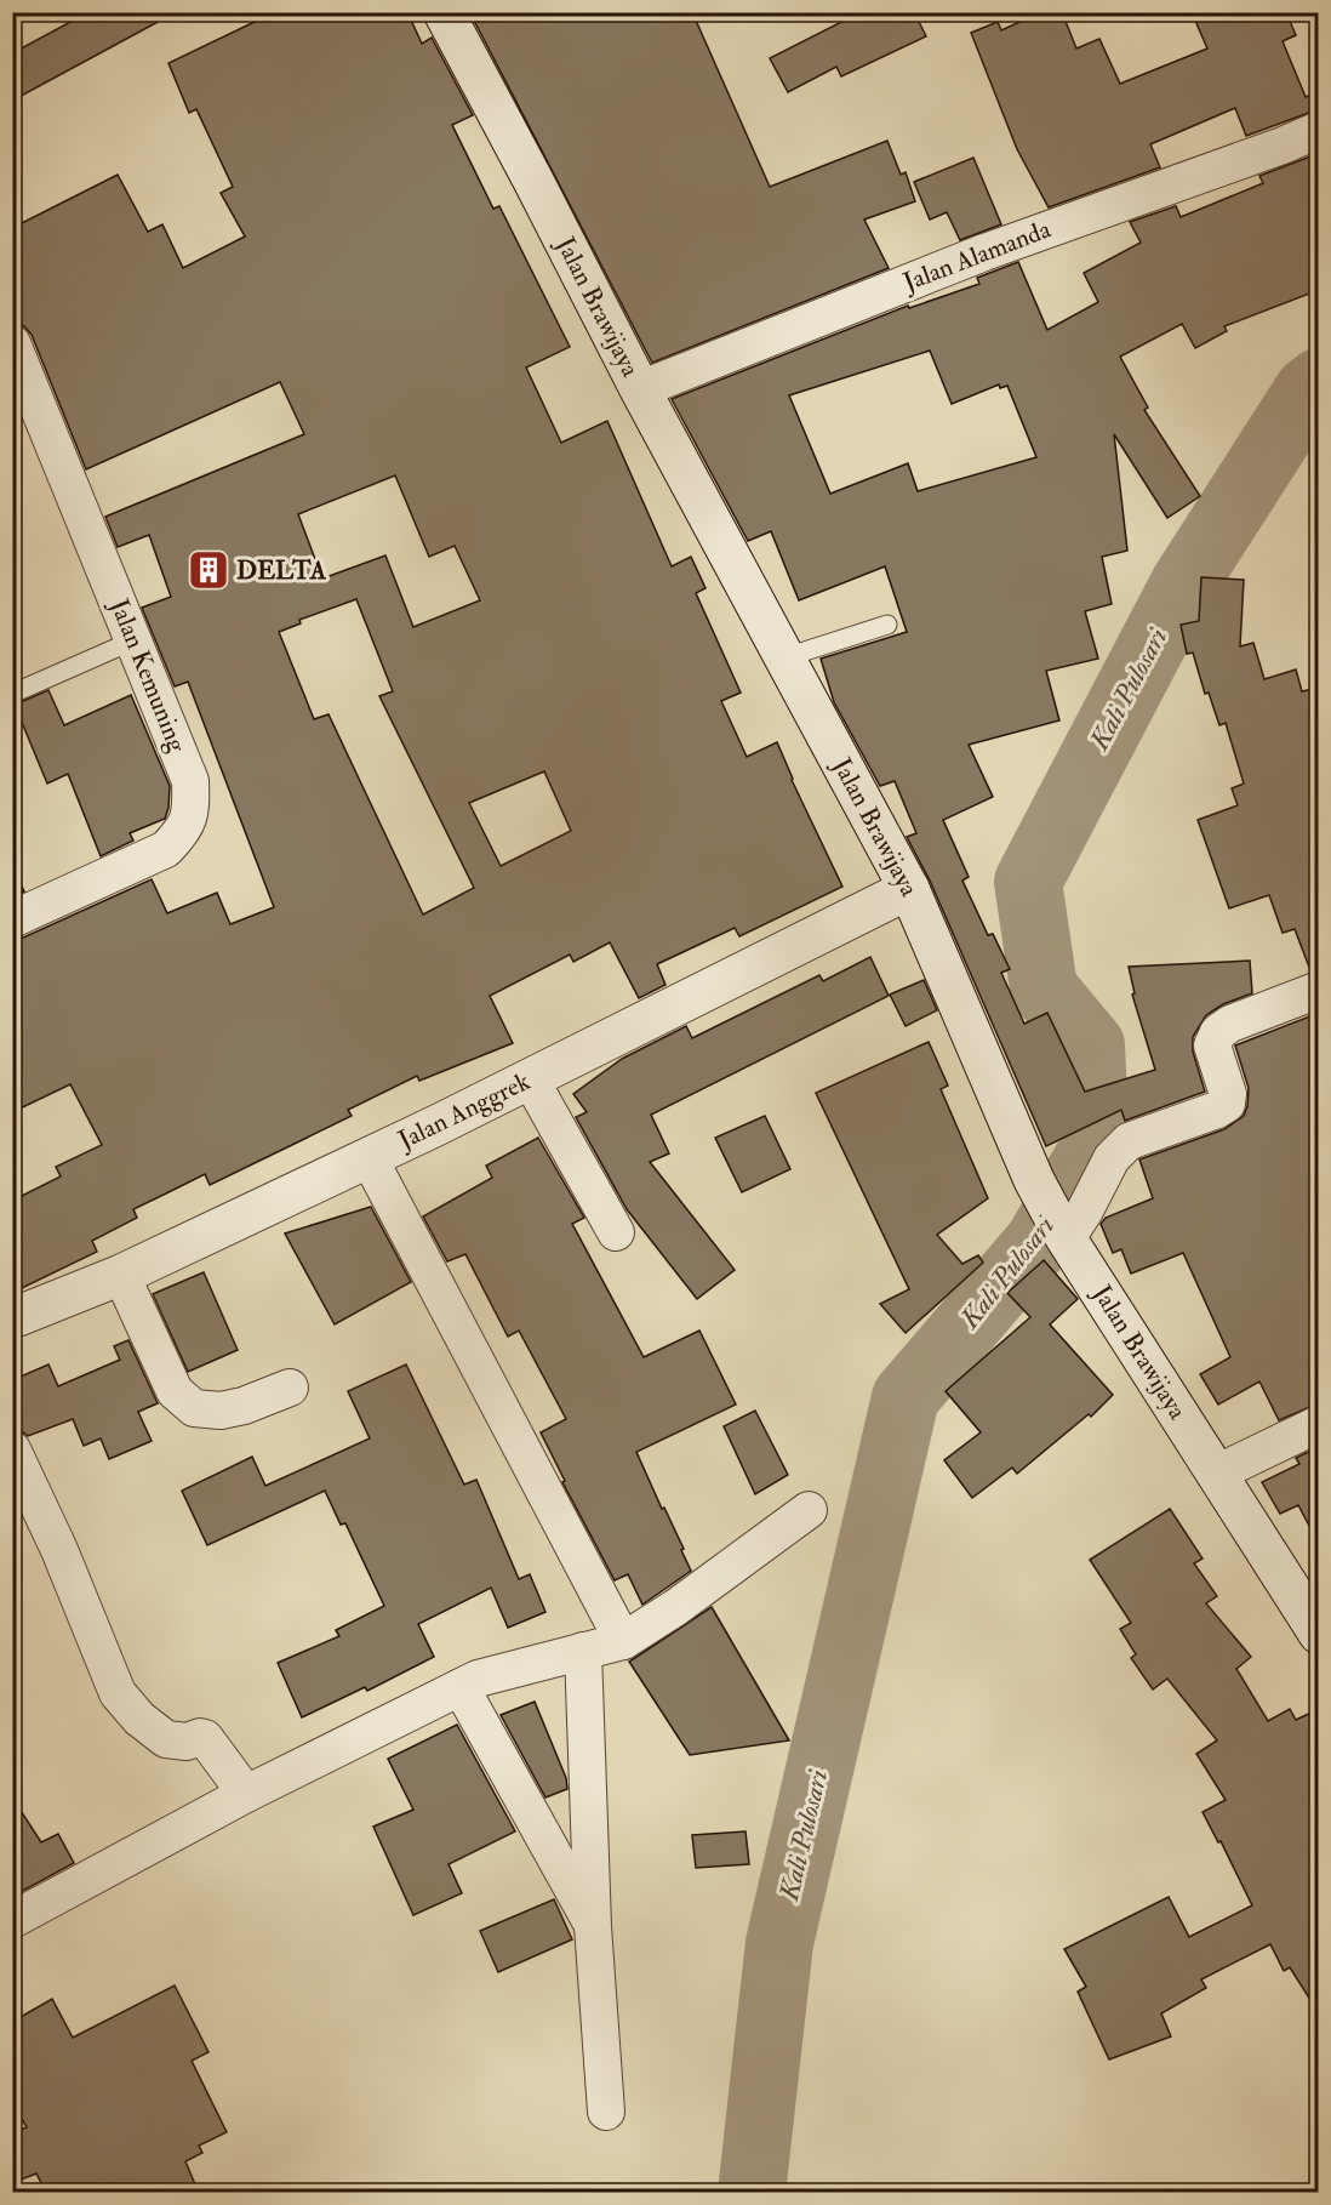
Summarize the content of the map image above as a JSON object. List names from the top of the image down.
{
  "streets": {
    "main road": ["Jalan Brawijaya", "Jalan Anggrek"],
    "street": ["Jalan Alamanda", "Jalan Kemuning"]
  },
  "crossings": [
    ["Jalan Alamanda", "Jalan Brawijaya"],
    ["Jalan Brawijaya", "Jalan Anggrek"]
  ],
  "water": ["Kali Pulosari"],
  "places": {
    "building": ["DELTA"]
  }
}
